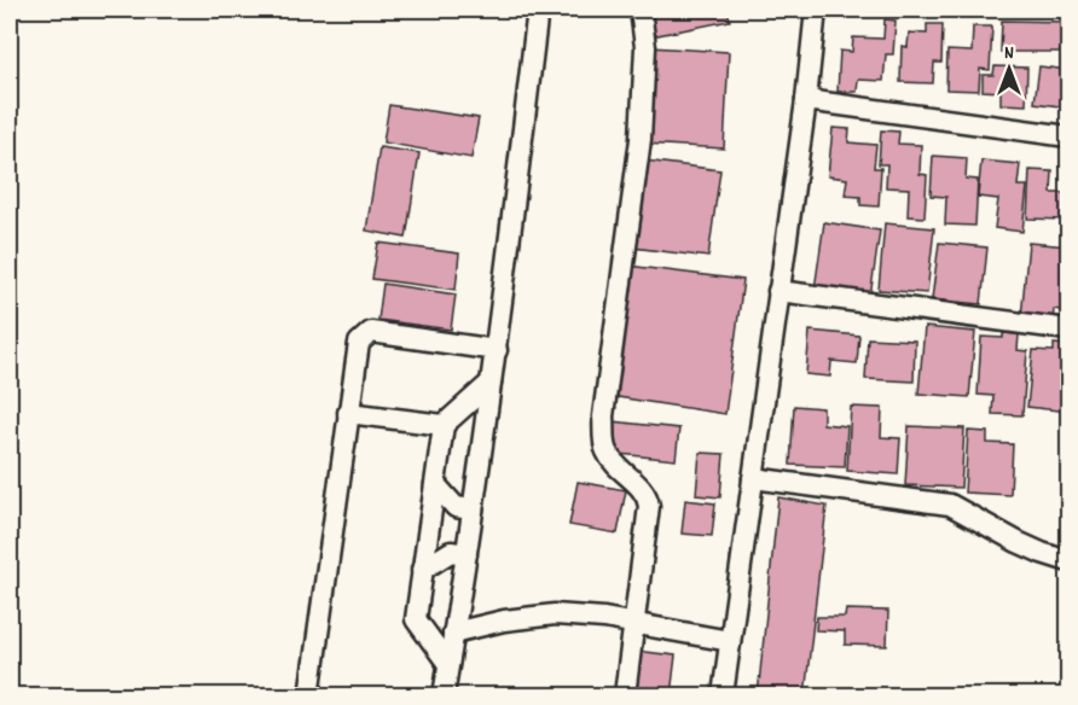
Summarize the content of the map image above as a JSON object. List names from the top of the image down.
{
  "north": "top"
}
